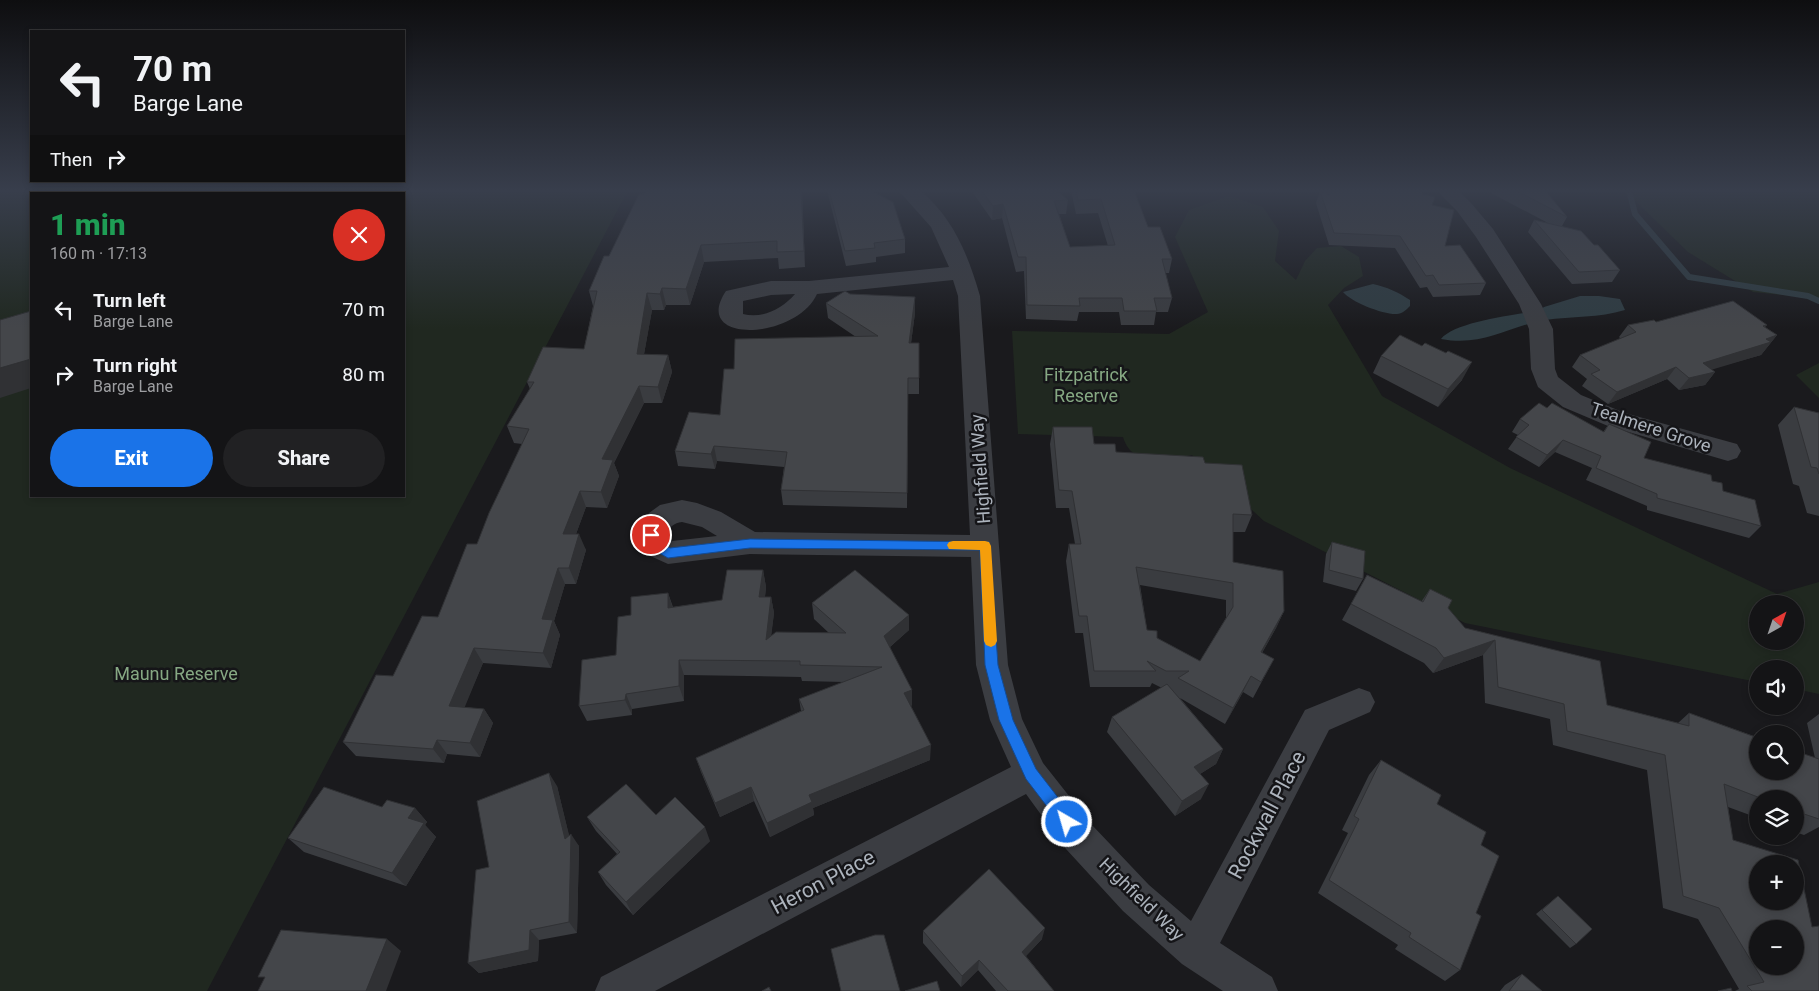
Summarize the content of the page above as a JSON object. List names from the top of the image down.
{
  "streets": {
    "street": [
      "Tealmere Grove",
      "Highfield Way",
      "Rockwall Place",
      "Heron Place"
    ]
  },
  "crossings": [
    ["Highfield Way", "Rockwall Place"],
    ["Highfield Way", "Heron Place"]
  ],
  "parks": ["Fitzpatrick Reserve", "Maunu Reserve"],
  "north": "top right",
  "page": {
    "turn": ["70 m", "Barge Lane"],
    "then": "Then",
    "heading": ["1 min", "160 m · 17:13"],
    "list": [
      {
        "name": "Turn left",
        "note": "Barge Lane",
        "value": "70 m"
      },
      {
        "name": "Turn right",
        "note": "Barge Lane",
        "value": "80 m"
      }
    ],
    "buttons": ["Exit", "Share"],
    "map_buttons": ["+", "−"]
  }
}
